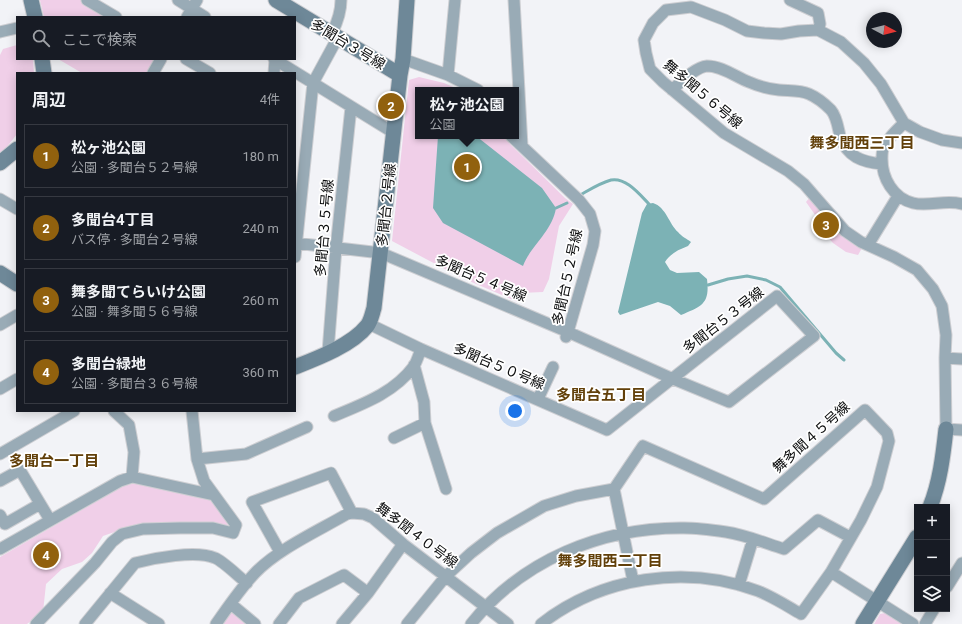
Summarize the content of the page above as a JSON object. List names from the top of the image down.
{
  "streets": {
    "street": [
      "多聞台３号線",
      "舞多聞５６号線",
      "多聞台２号線",
      "多聞台３５号線",
      "多聞台５２号線",
      "多聞台５４号線",
      "多聞台５３号線",
      "多聞台５０号線",
      "舞多聞４５号線",
      "舞多聞４０号線"
    ]
  },
  "crossings": [
    ["多聞台３号線", "多聞台２号線"],
    ["多聞台２号線", "多聞台５４号線"],
    ["多聞台２号線", "多聞台５０号線"],
    ["多聞台３５号線", "多聞台５４号線"],
    ["多聞台５２号線", "多聞台５４号線"],
    ["多聞台５２号線", "多聞台５３号線"],
    ["多聞台５２号線", "多聞台５０号線"],
    ["多聞台５３号線", "多聞台５０号線"]
  ],
  "districts": [
    "舞多聞西三丁目",
    "多聞台五丁目",
    "多聞台一丁目",
    "舞多聞西二丁目"
  ],
  "north": "right",
  "page": {
    "search": "ここで検索",
    "heading": ["周辺", "4件"],
    "popup": ["松ヶ池公園", "公園"],
    "pins": [
      "2",
      "1",
      "3",
      "4"
    ],
    "list": [
      {
        "mark": "1",
        "name": "松ヶ池公園",
        "note": "公園 · 多聞台５２号線",
        "value": "180 m"
      },
      {
        "mark": "2",
        "name": "多聞台4丁目",
        "note": "バス停 · 多聞台２号線",
        "value": "240 m"
      },
      {
        "mark": "3",
        "name": "舞多聞てらいけ公園",
        "note": "公園 · 舞多聞５６号線",
        "value": "260 m"
      },
      {
        "mark": "4",
        "name": "多聞台緑地",
        "note": "公園 · 多聞台３６号線",
        "value": "360 m"
      }
    ],
    "map_buttons": ["+", "−"]
  }
}
